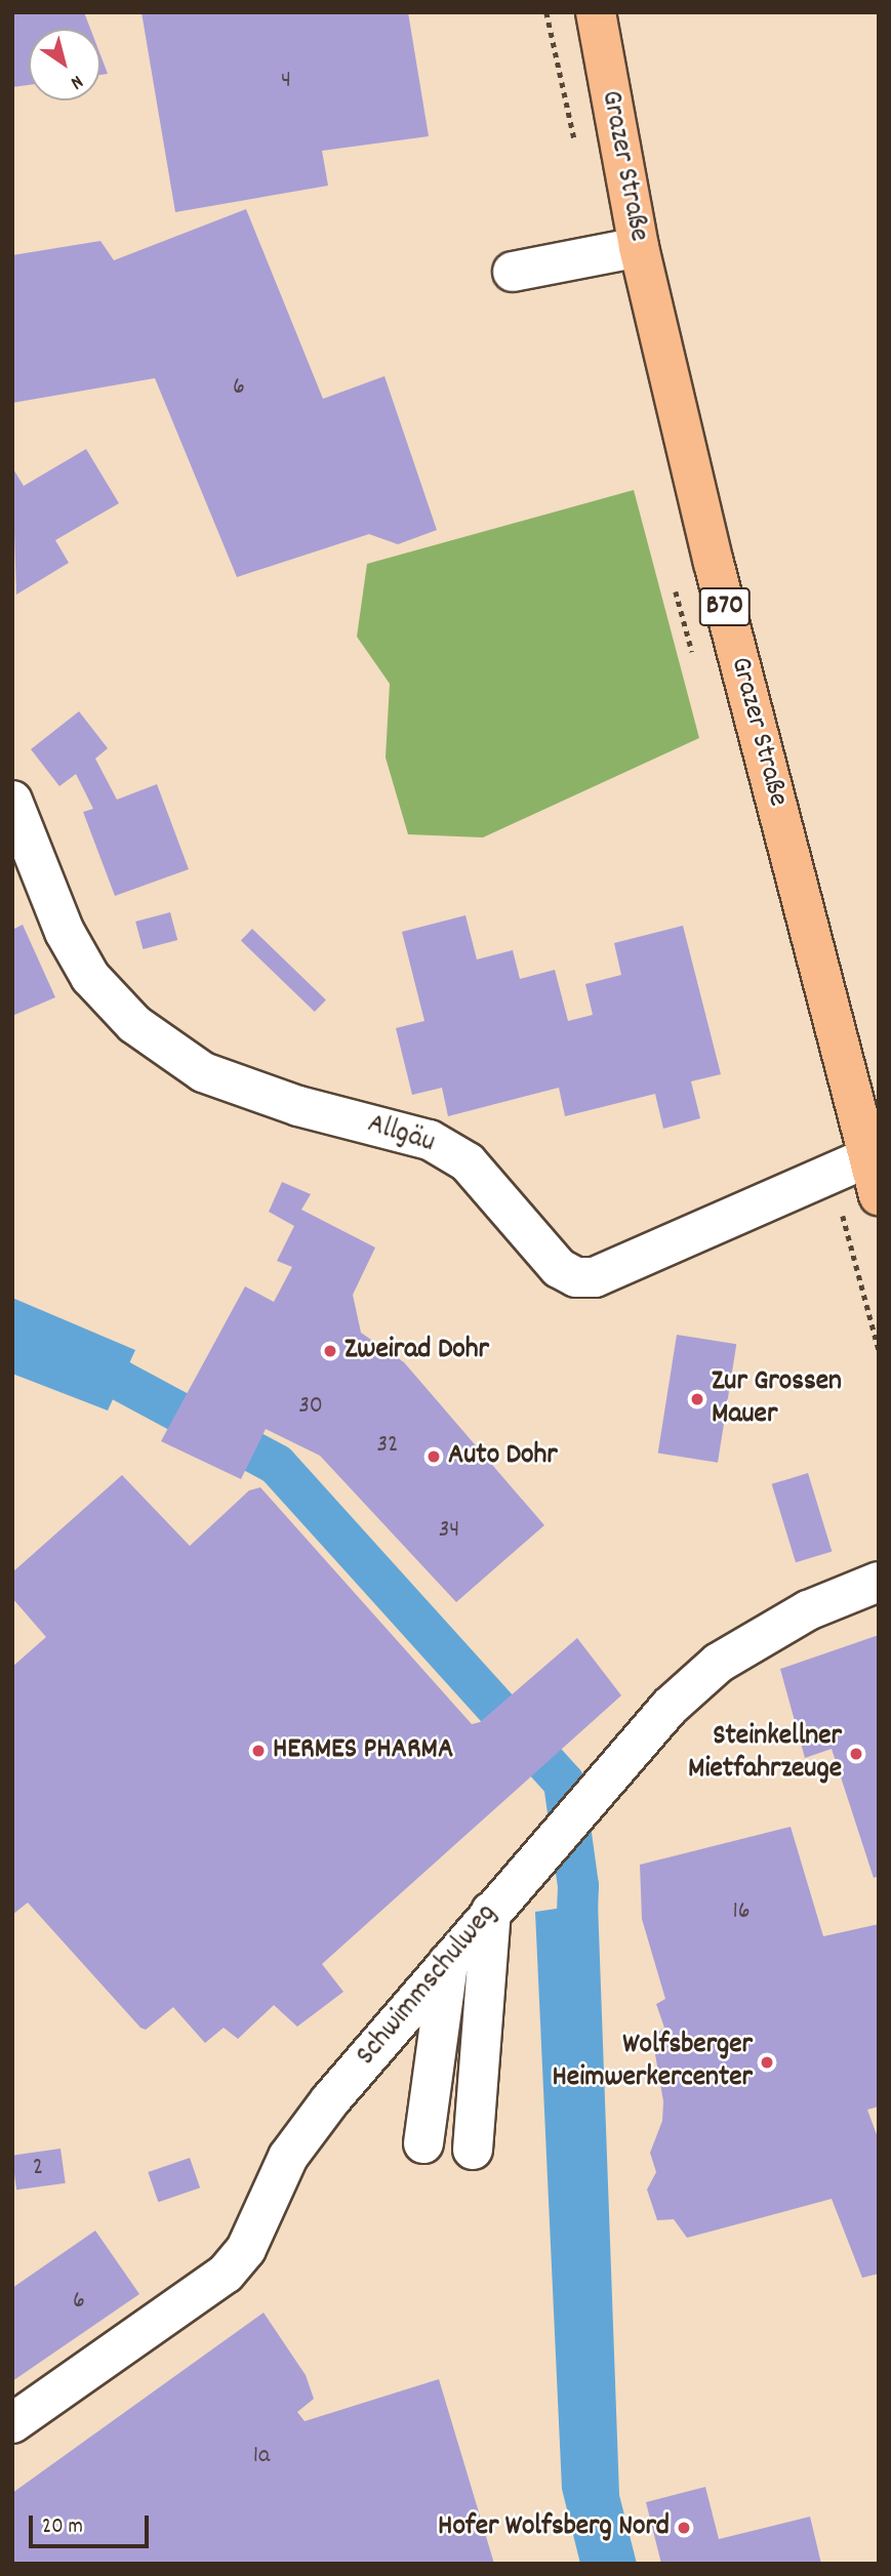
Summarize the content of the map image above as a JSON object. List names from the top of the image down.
{
  "streets": {
    "main road": ["Grazer Straße", "B70"],
    "street": ["Allgäu", "Schwimmschulweg"]
  },
  "crossings": [
    ["Grazer Straße", "Allgäu"]
  ],
  "places": [
    "Zweirad Dohr",
    "Zur Grossen Mauer",
    "Auto Dohr",
    "HERMES PHARMA",
    "Steinkellner Mietfahrzeuge",
    "Wolfsberger Heimwerkercenter",
    "Hofer Wolfsberg Nord"
  ],
  "house_numbers": [
    "4",
    "6",
    "30",
    "32",
    "34",
    "16",
    "2",
    "6",
    "1a"
  ],
  "scale_bar": "20 m",
  "north": "bottom right"
}
